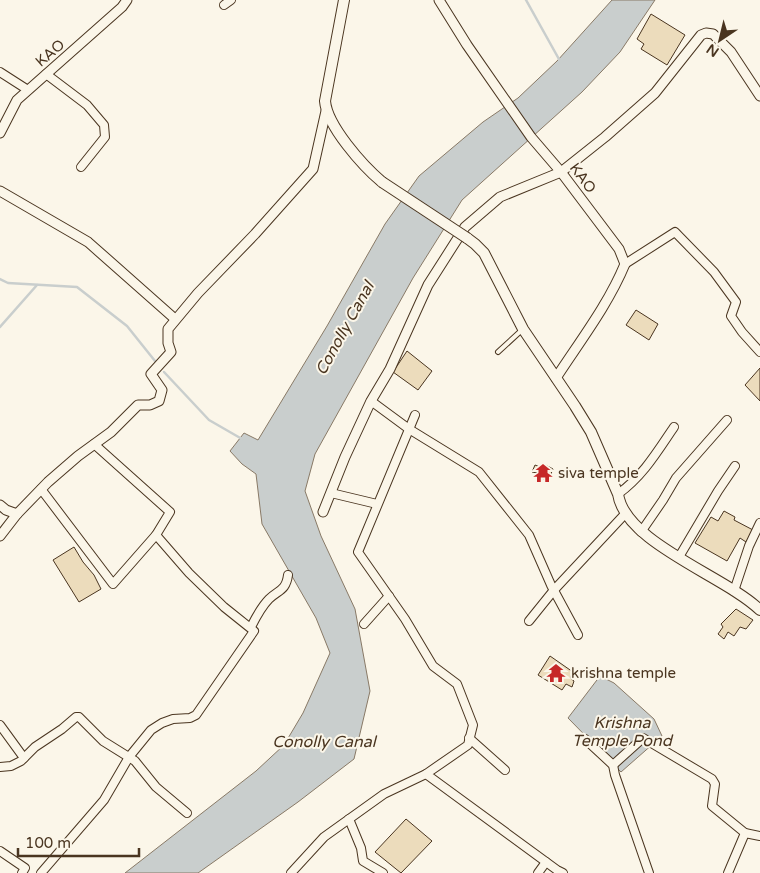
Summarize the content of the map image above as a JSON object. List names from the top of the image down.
{
  "streets": {
    "street": ["KAO"]
  },
  "water": ["Conolly Canal", "Krishna Temple Pond"],
  "places": {
    "temple": ["siva temple", "krishna temple"]
  },
  "scale_bar": "100 m",
  "north": "bottom left"
}
